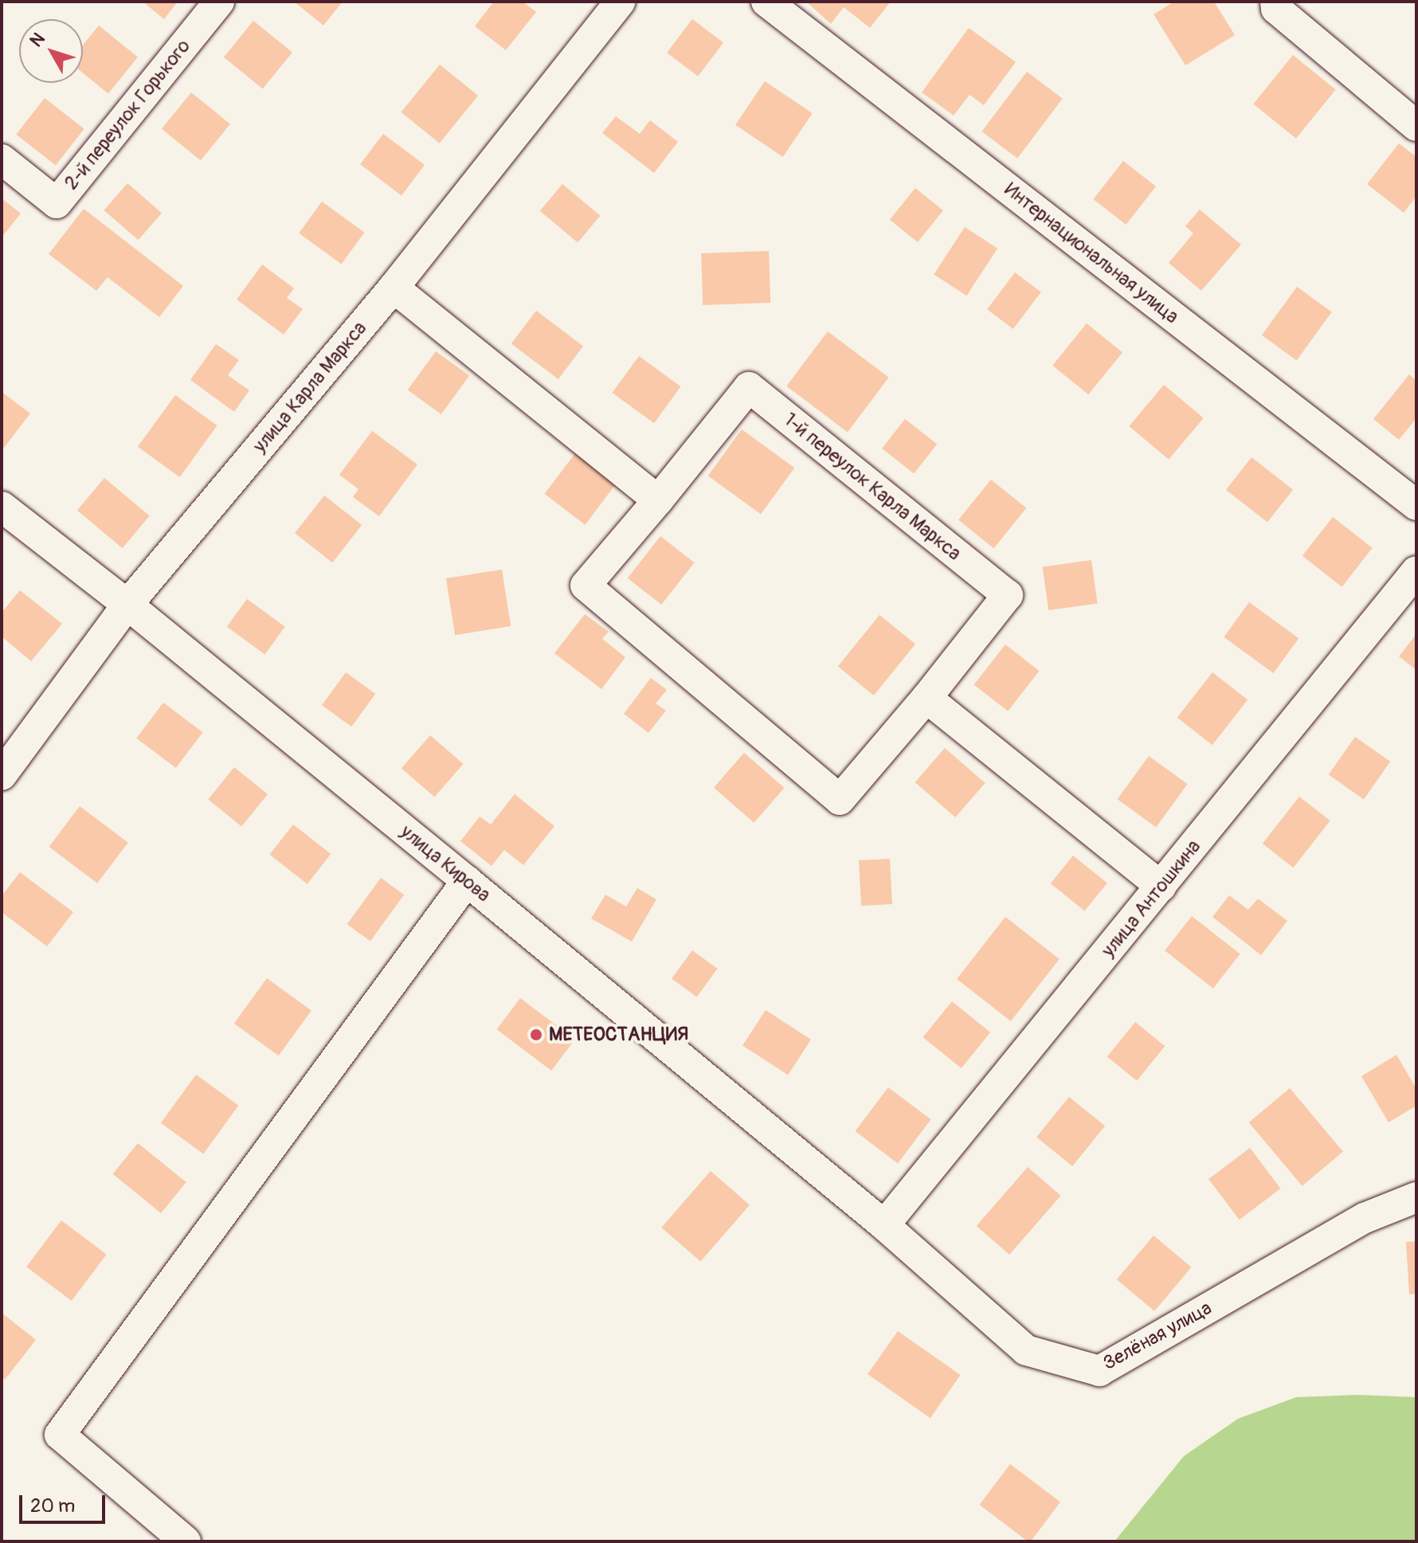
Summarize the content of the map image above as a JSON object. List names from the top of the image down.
{
  "streets": {
    "street": [
      "2-й переулок Горького",
      "Интернациональная улица",
      "улица Карла Маркса",
      "1-й переулок Карла Маркса",
      "улица Кирова",
      "улица Антошкина",
      "Зелёная улица"
    ]
  },
  "crossings": [
    ["улица Карла Маркса", "улица Кирова"],
    ["улица Кирова", "улица Антошкина"],
    ["улица Кирова", "Зелёная улица"],
    ["улица Антошкина", "Зелёная улица"]
  ],
  "places": ["МЕТЕОСТАНЦИЯ"],
  "scale_bar": "20 m",
  "north": "top left"
}
